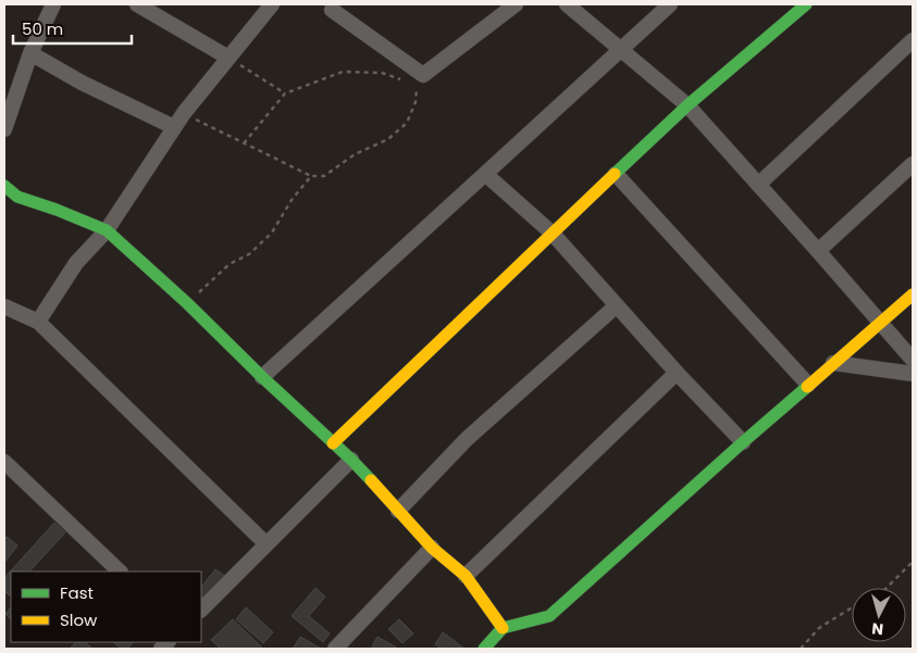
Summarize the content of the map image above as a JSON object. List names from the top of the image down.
{
  "legend": ["Fast", "Slow"],
  "scale_bar": "50 m",
  "north": "bottom"
}
